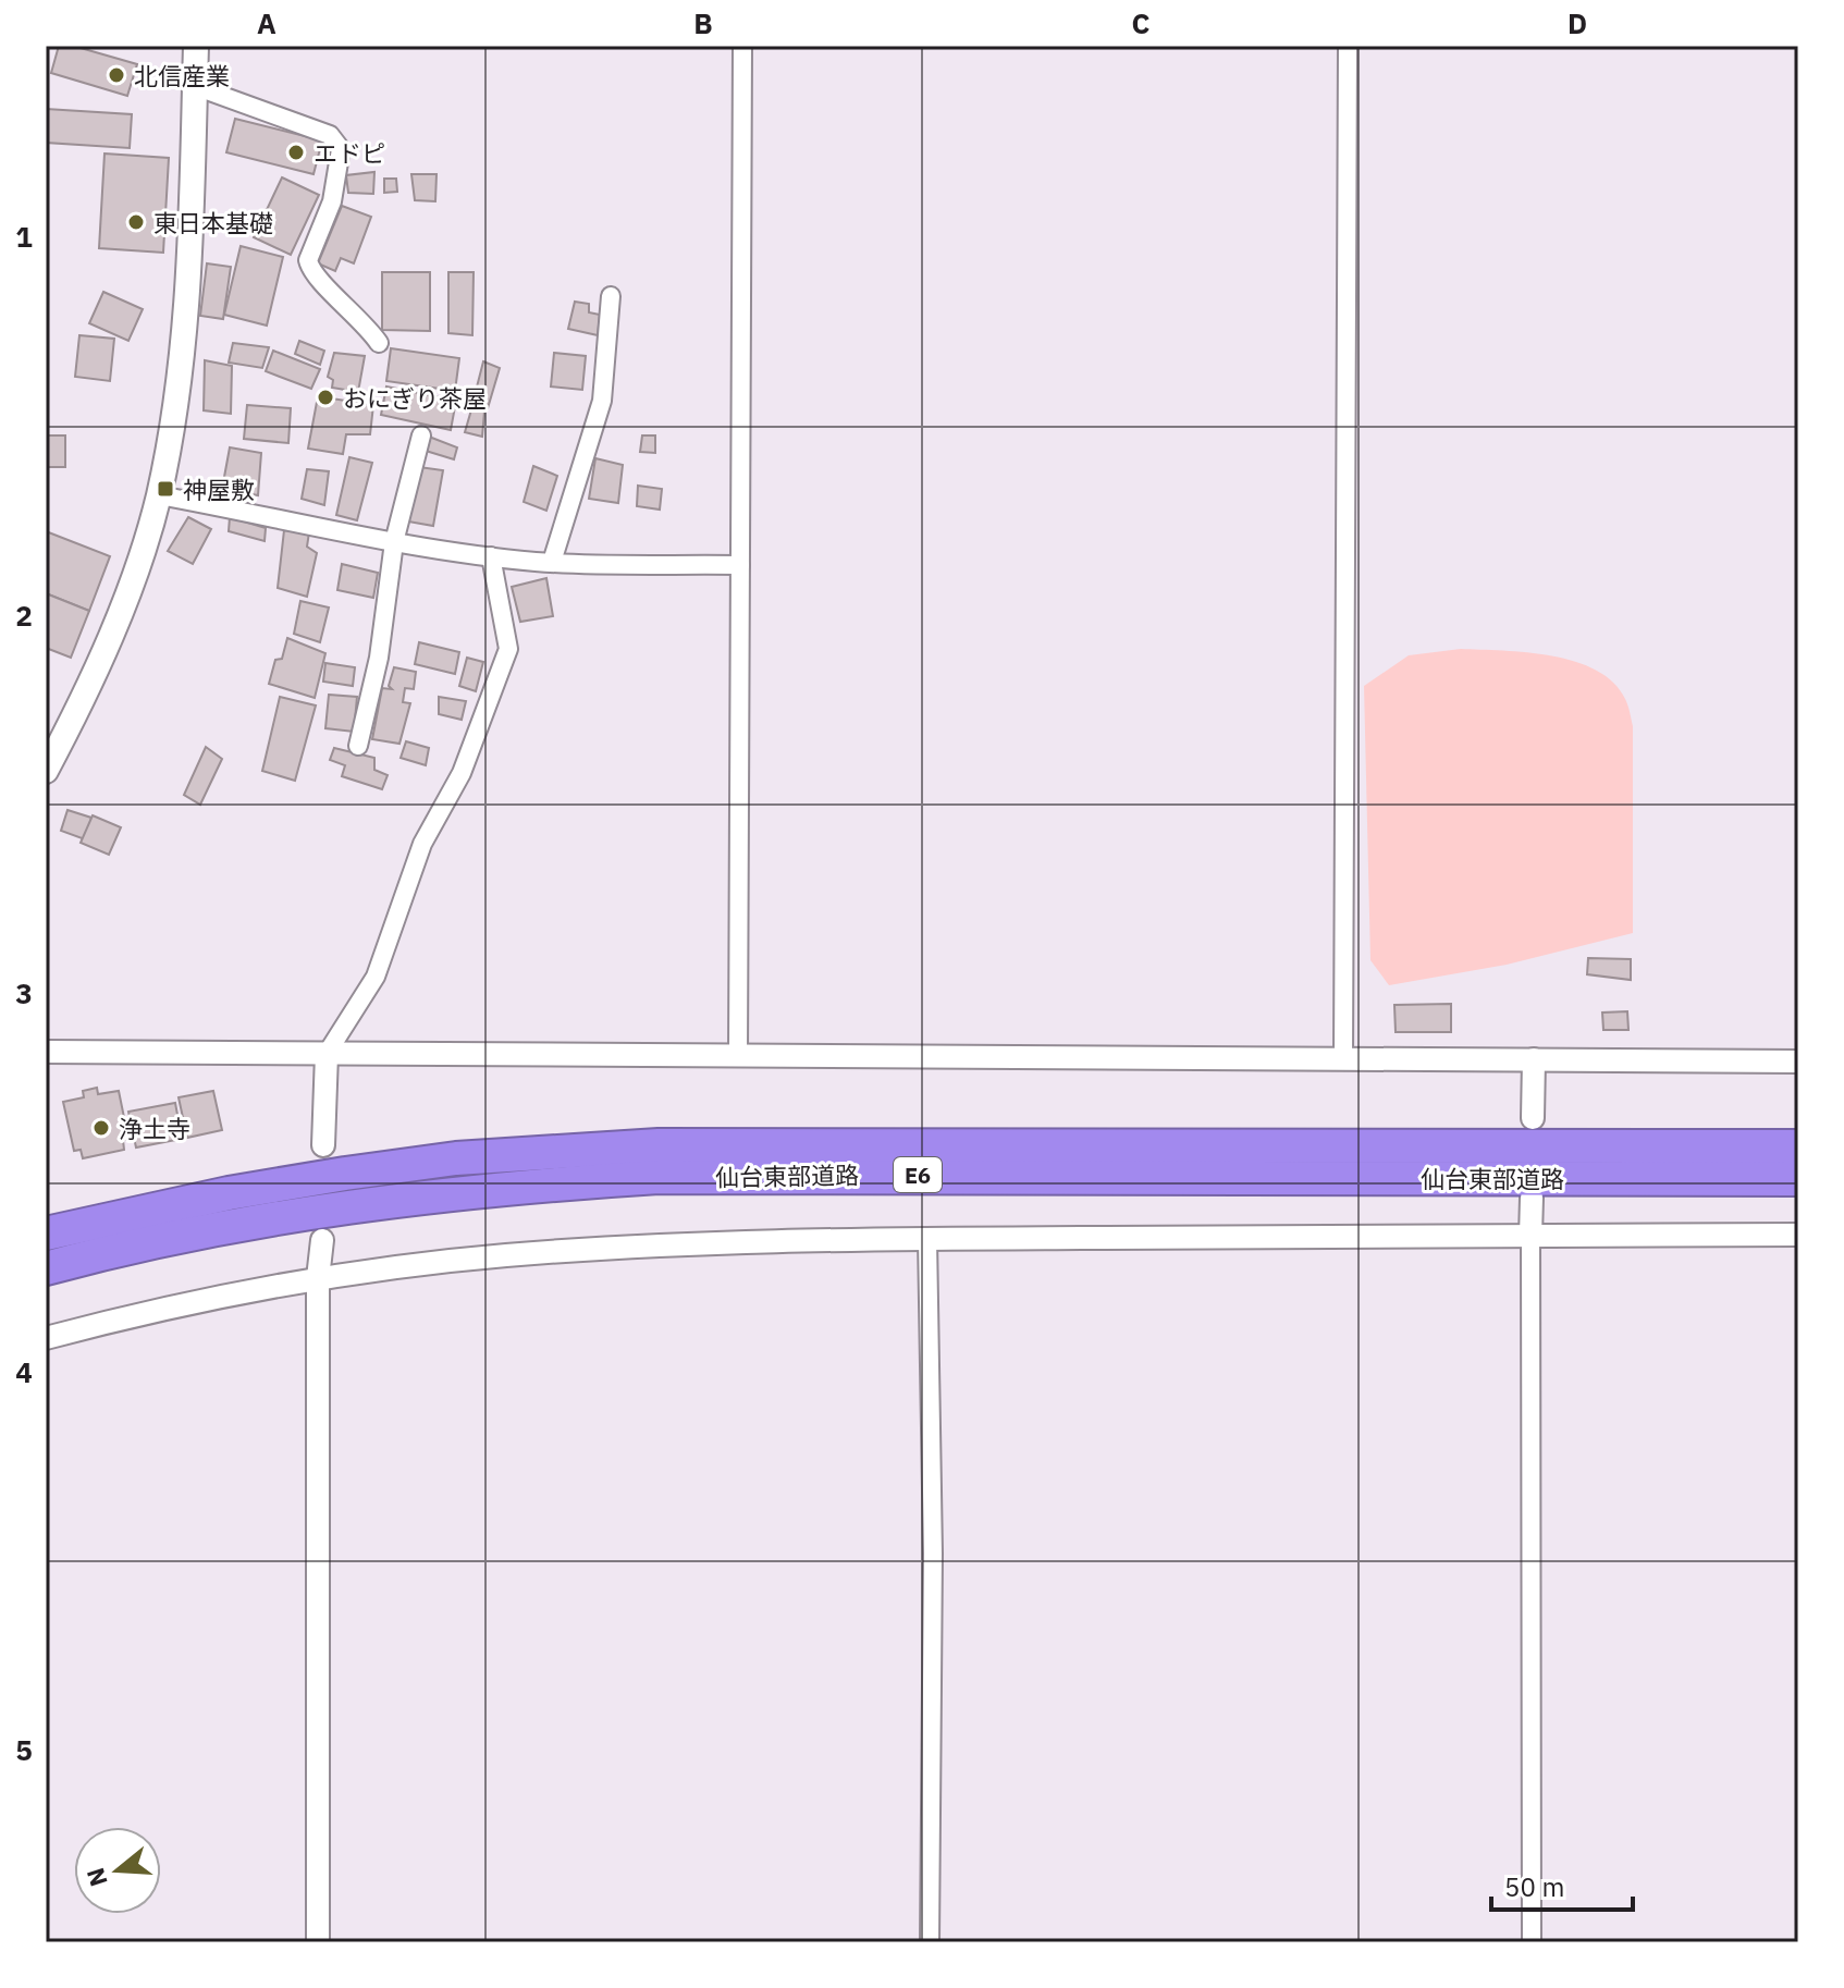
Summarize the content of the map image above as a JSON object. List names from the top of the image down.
{
  "streets": {
    "highway": ["E6", "仙台東部道路"]
  },
  "places": {
    "other": [
      "北信産業",
      "エドピ",
      "東日本基礎",
      "おにぎり茶屋",
      "浄土寺"
    ],
    "transit": ["神屋敷"]
  },
  "scale_bar": "50 m",
  "north": "left",
  "grid": {
    "columns": [
      "A",
      "B",
      "C",
      "D"
    ],
    "rows": [
      "1",
      "2",
      "3",
      "4",
      "5"
    ]
  }
}
